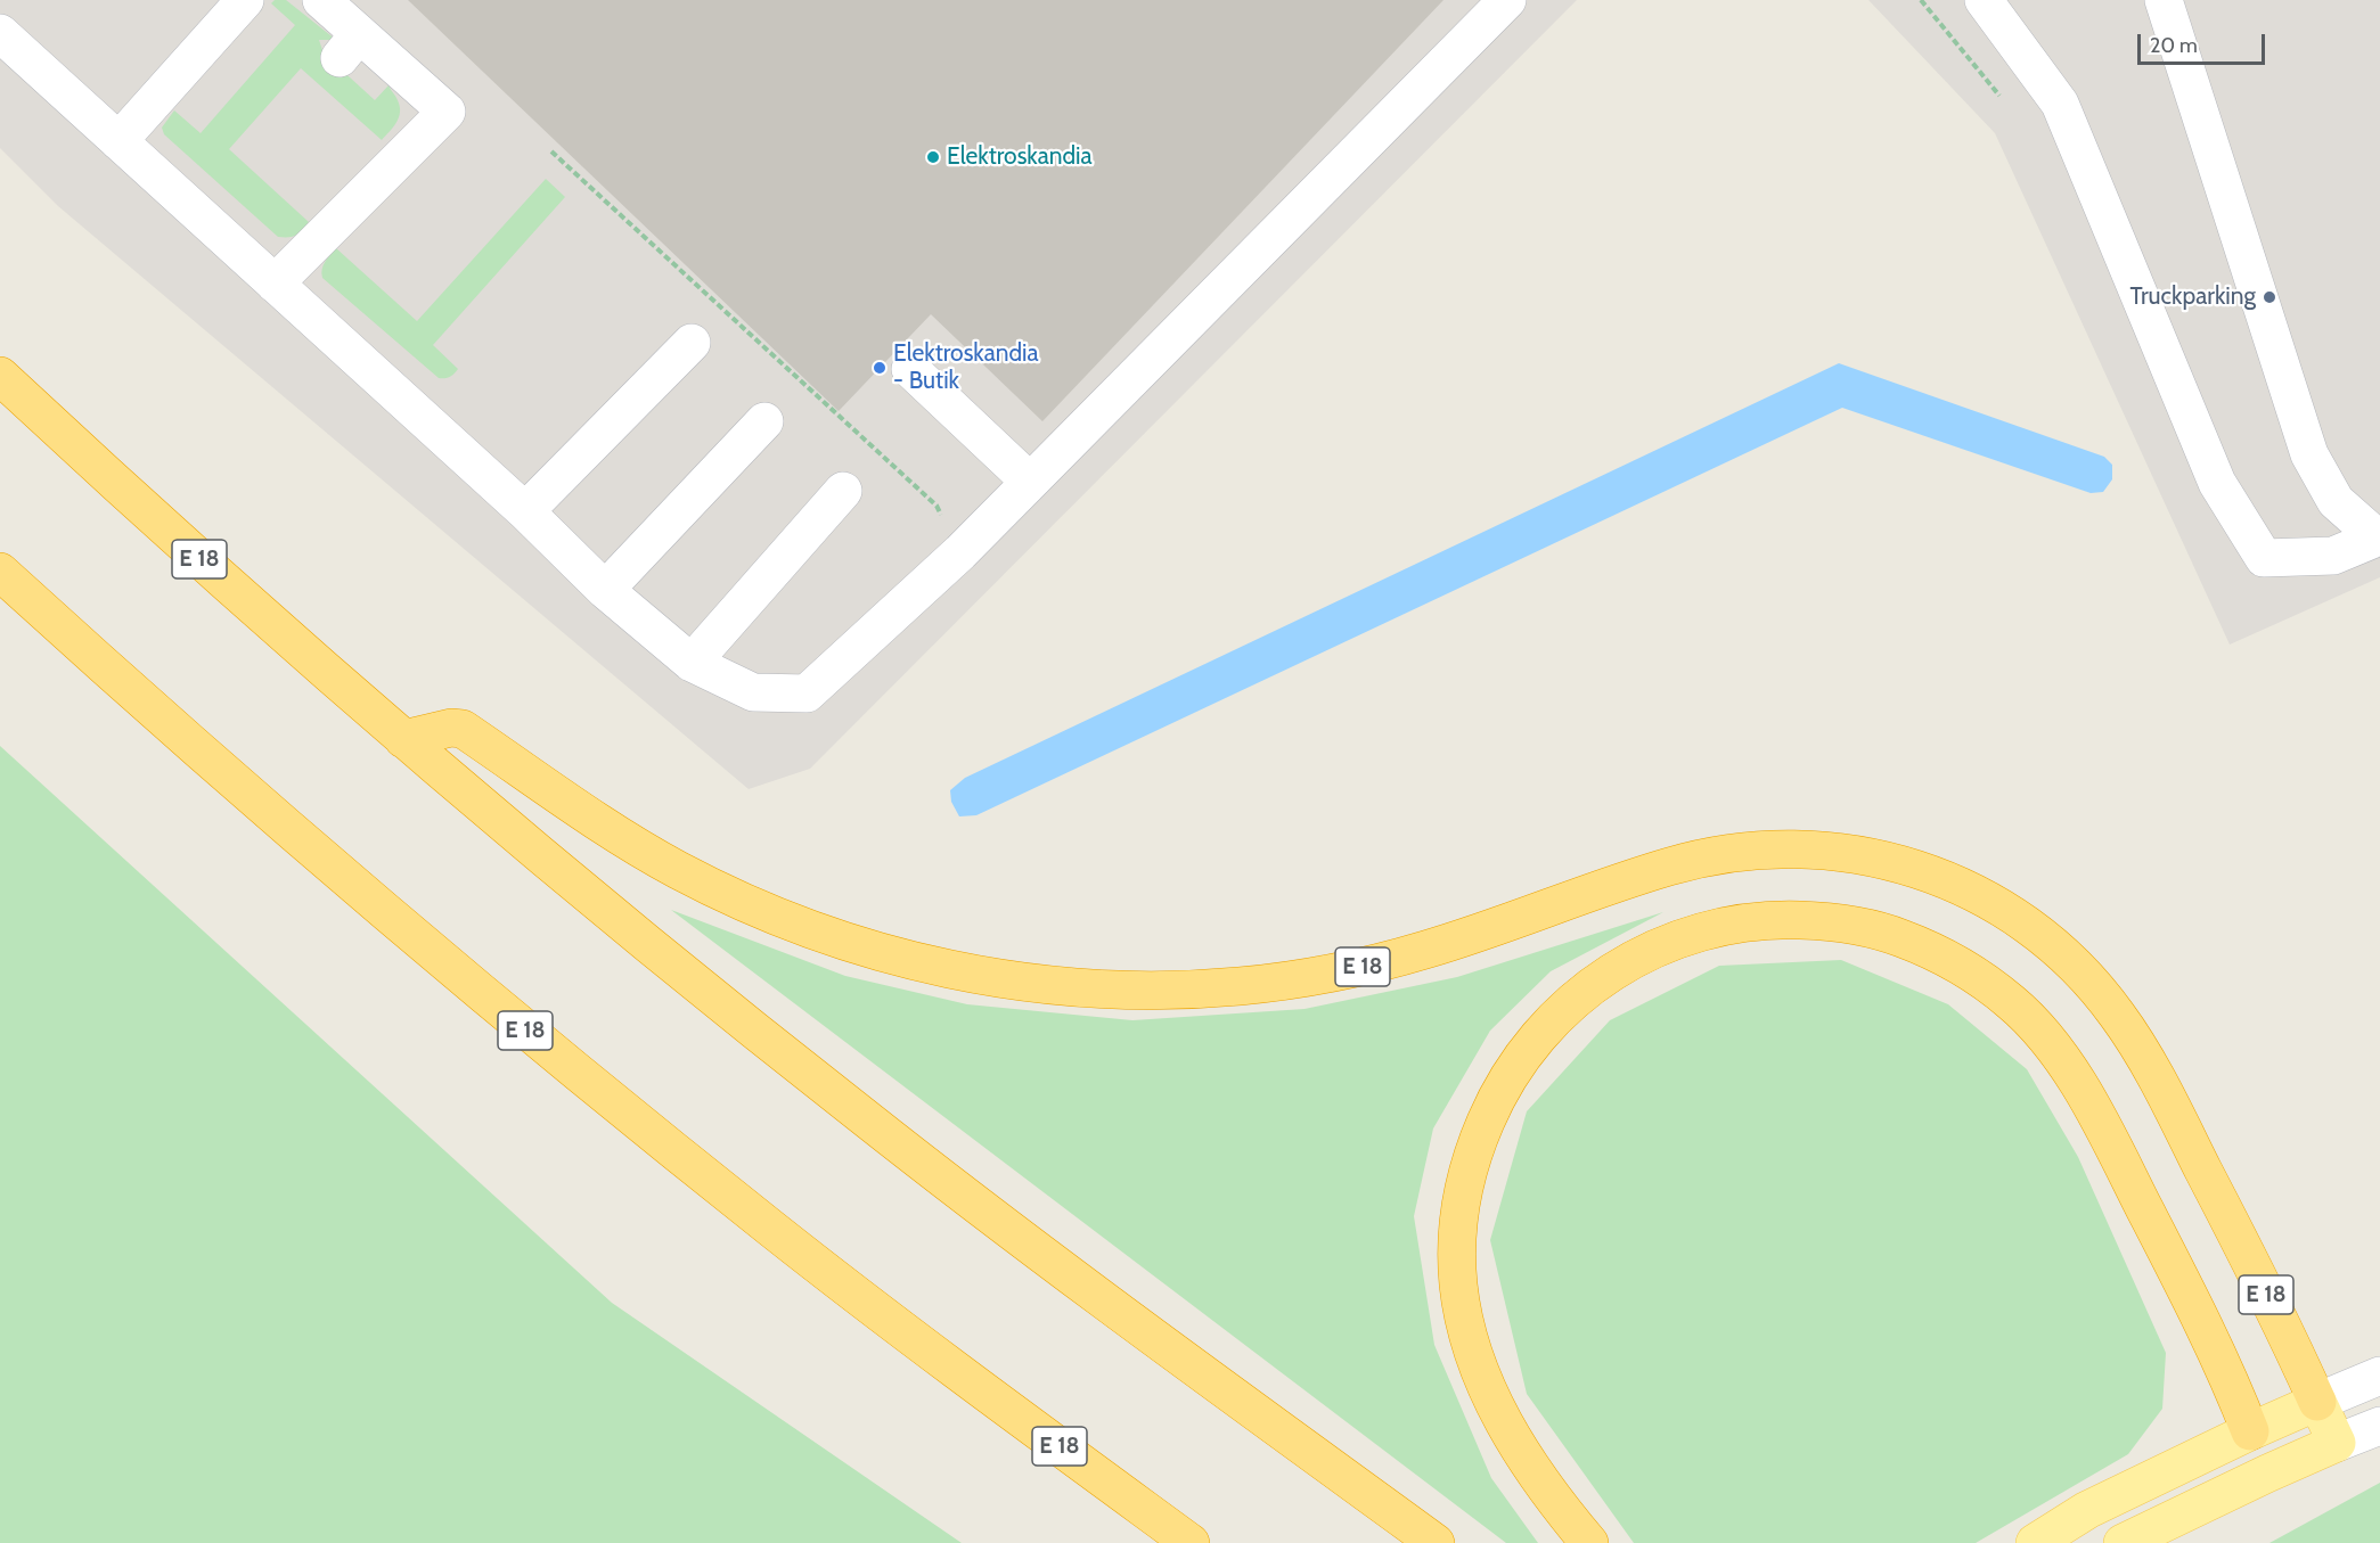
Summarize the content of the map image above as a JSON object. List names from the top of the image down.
{
  "streets": {
    "highway": ["E 18"]
  },
  "places": ["Elektroskandia", "Truckparking", "Elektroskandia - Butik"],
  "scale_bar": "20 m"
}
